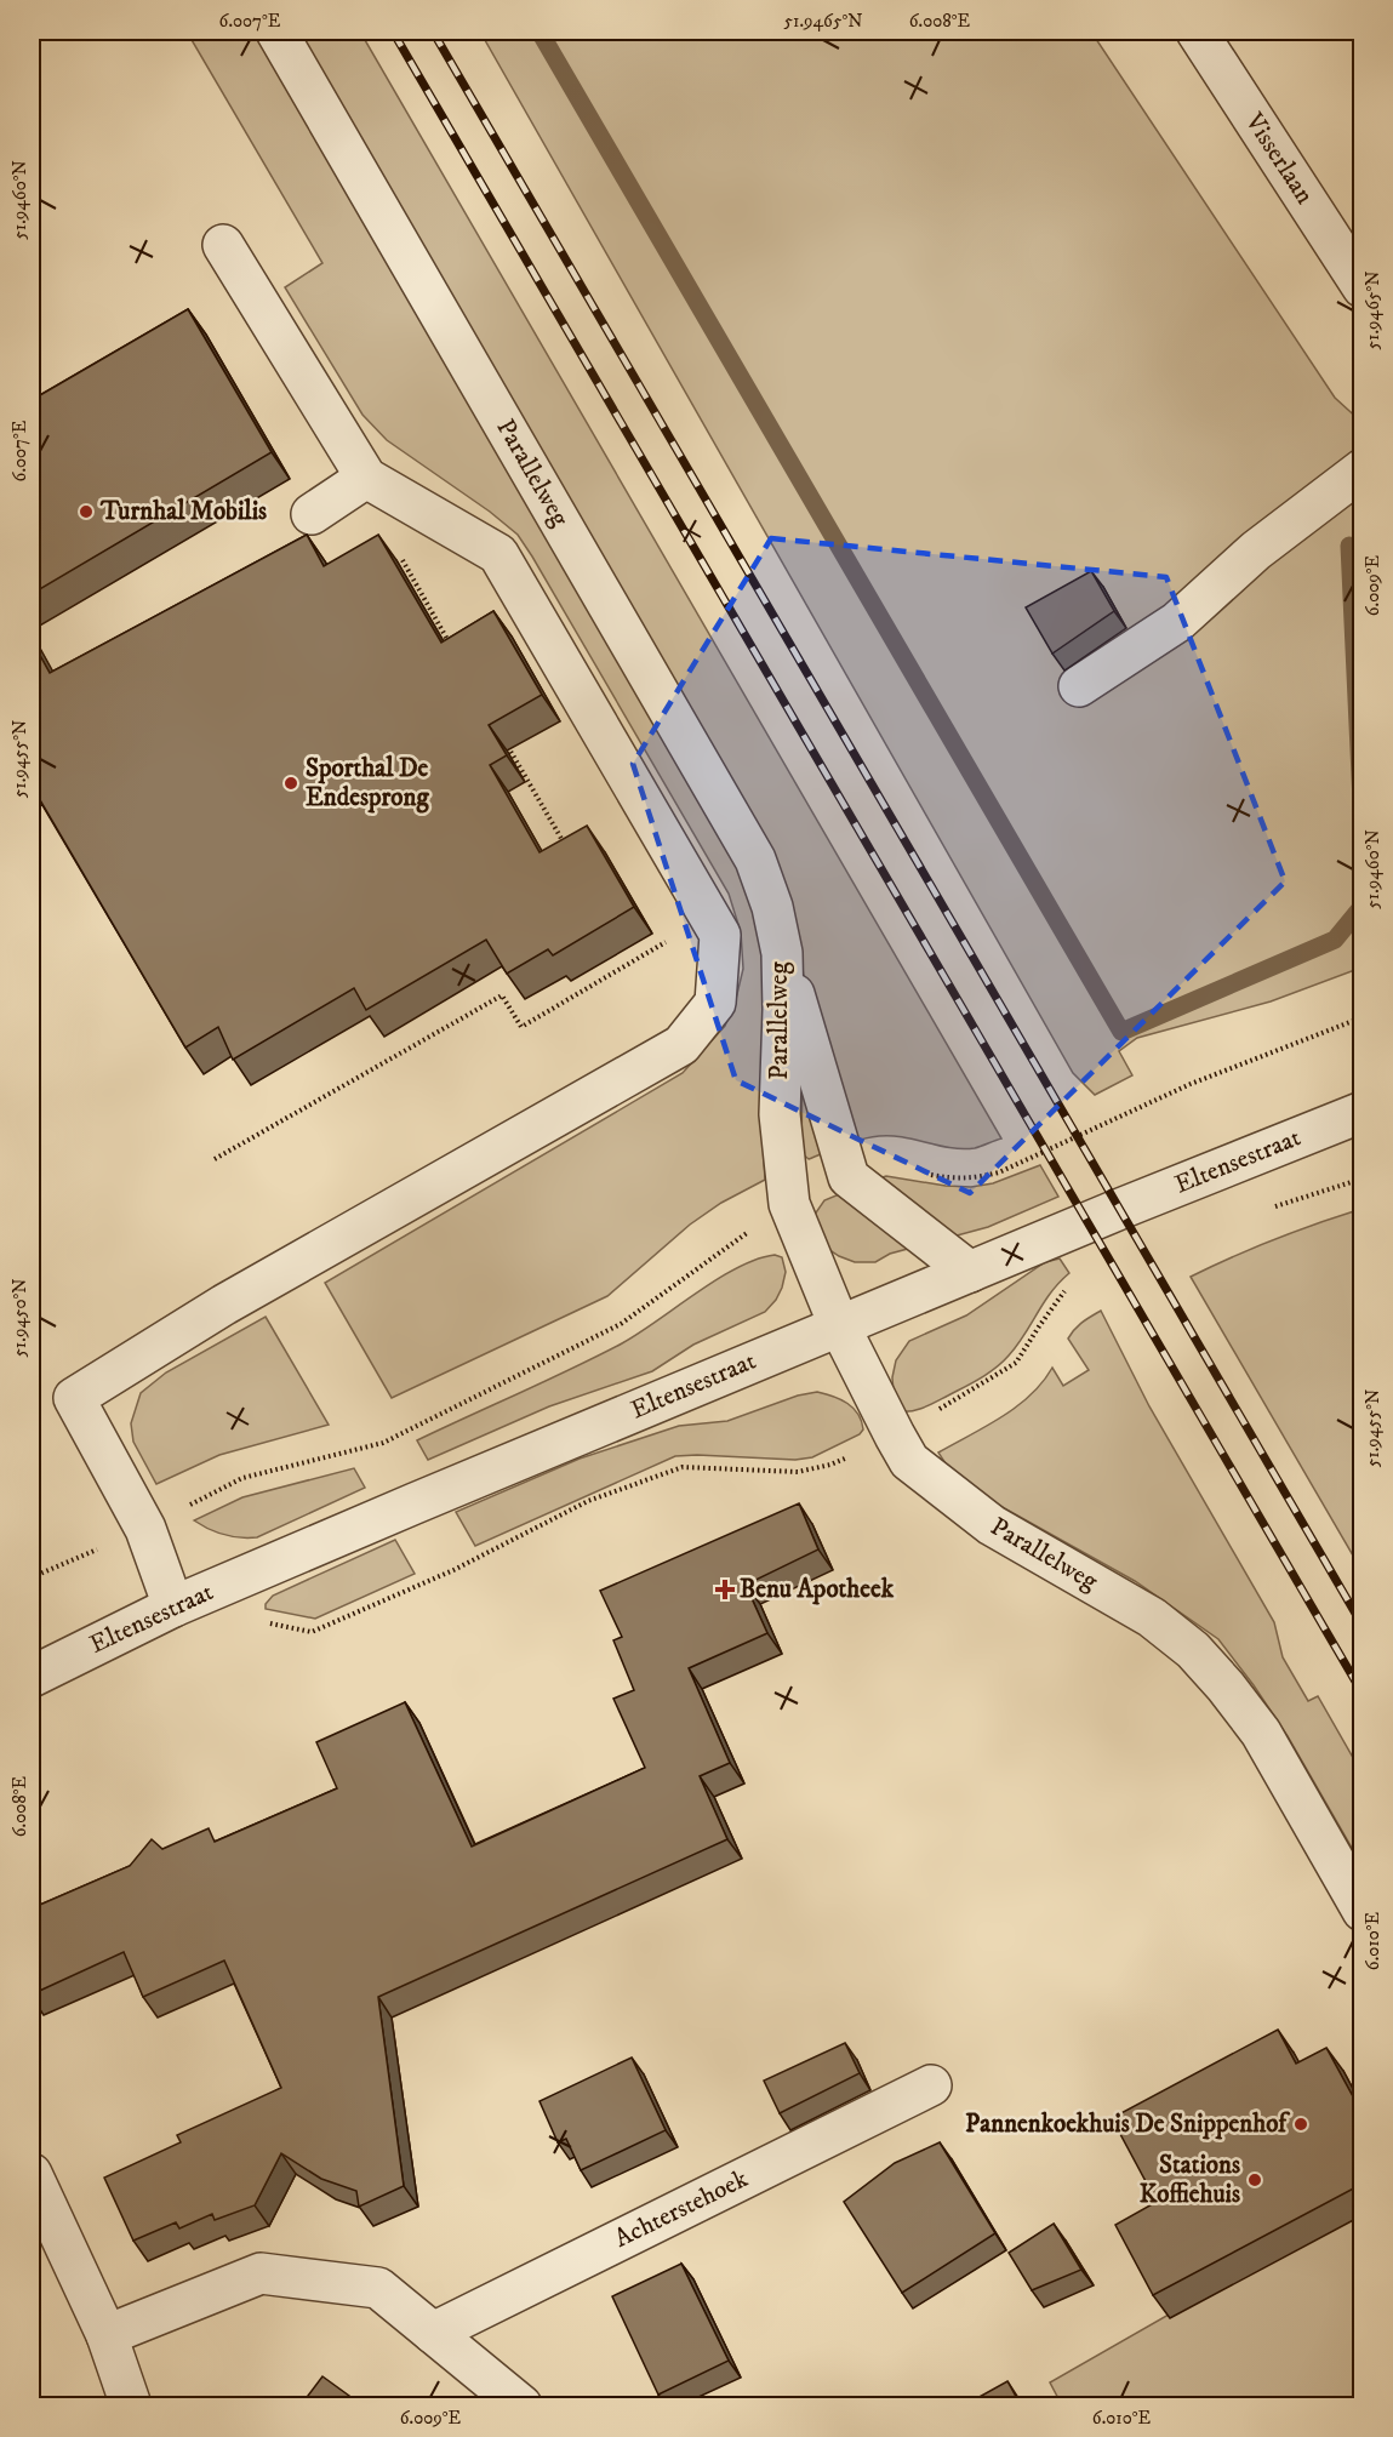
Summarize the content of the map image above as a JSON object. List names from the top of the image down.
{
  "streets": {
    "street": [
      "Visserlaan",
      "Parallelweg",
      "Eltensestraat",
      "Achterstehoek"
    ]
  },
  "crossings": [
    ["Parallelweg", "Eltensestraat"]
  ],
  "places": {
    "other": [
      "Turnhal Mobilis",
      "Sporthal De Endesprong",
      "Pannenkoekhuis De Snippenhof",
      "Stations Koffiehuis"
    ],
    "health": ["Benu Apotheek"]
  },
  "coordinates": [
    "6.007°E",
    "51.9465°N",
    "6.008°E",
    "51.9460°N",
    "6.009°E",
    "51.9455°N",
    "51.9450°N",
    "6.010°E"
  ]
}
